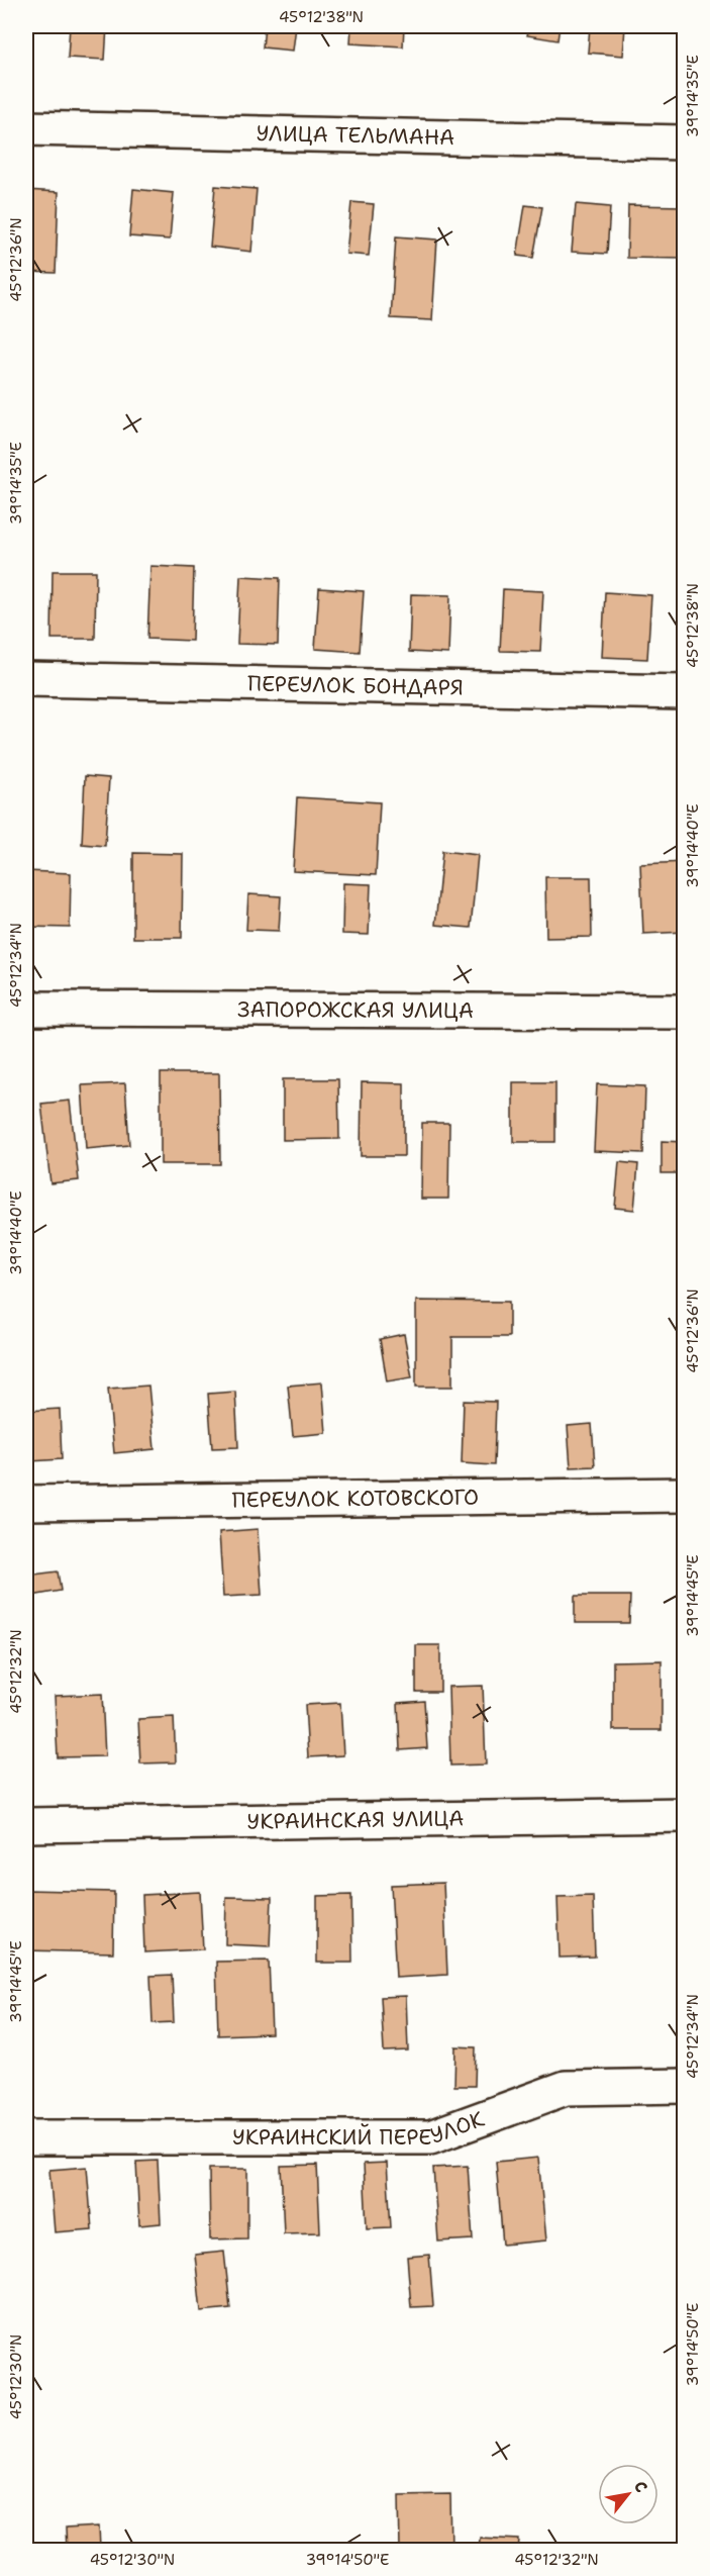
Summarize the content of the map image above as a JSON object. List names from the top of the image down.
{
  "streets": {
    "street": [
      "УЛИЦА ТЕЛЬМАНА",
      "ПЕРЕУЛОК БОНДАРЯ",
      "ЗАПОРОЖСКАЯ УЛИЦА",
      "ПЕРЕУЛОК КОТОВСКОГО",
      "УКРАИНСКАЯ УЛИЦА",
      "УКРАИНСКИЙ ПЕРЕУЛОК"
    ]
  },
  "north": "top right",
  "coordinates": [
    "45°12'38\"N",
    "39°14'35\"E",
    "45°12'36\"N",
    "39°14'40\"E",
    "45°12'34\"N",
    "39°14'45\"E",
    "45°12'32\"N",
    "39°14'50\"E",
    "45°12'30\"N"
  ]
}
